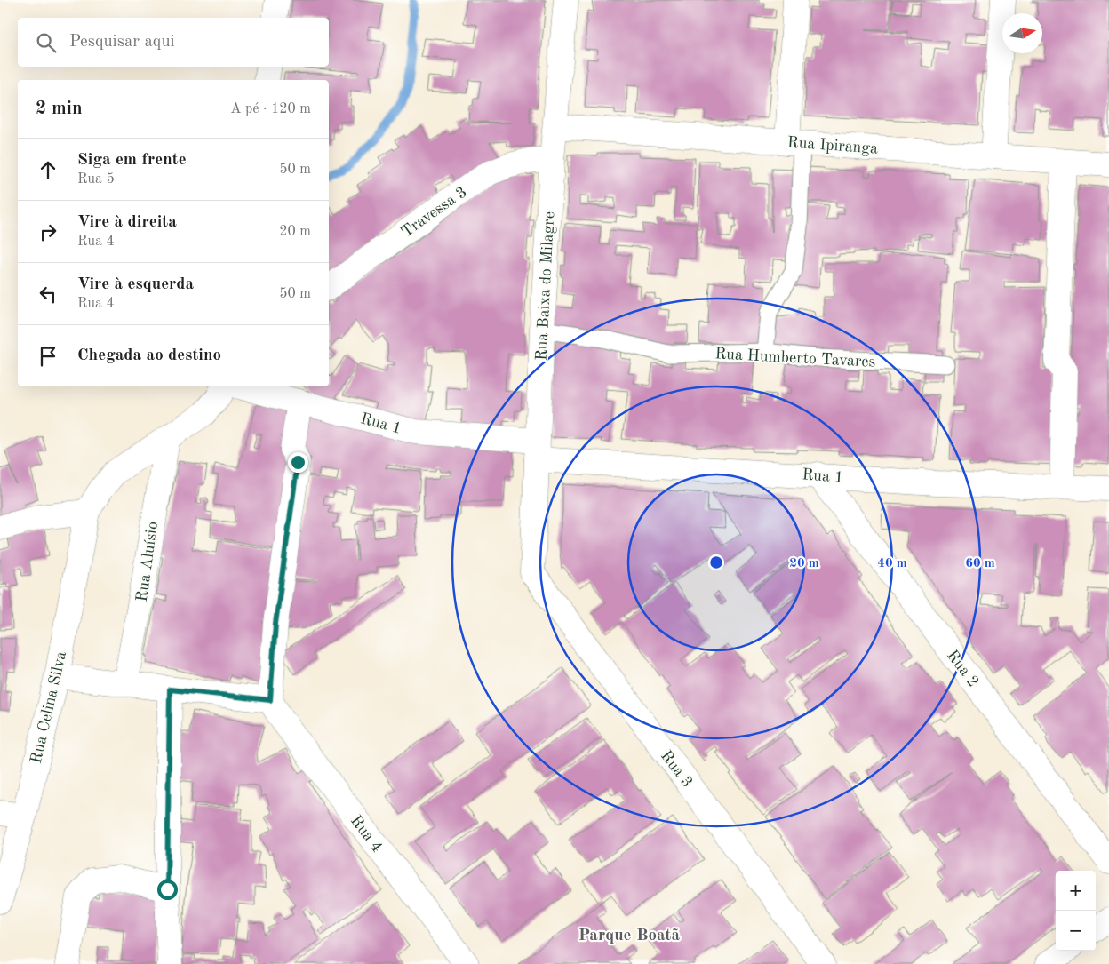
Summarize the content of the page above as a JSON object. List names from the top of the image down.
{
  "streets": {
    "street": [
      "Rua Ipiranga",
      "Travessa 3",
      "Rua Baixa do Milagre",
      "Rua 1",
      "Rua Aluísio",
      "Rua 2",
      "Rua Celina Silva",
      "Rua 3",
      "Rua 4"
    ],
    "lane": ["Rua Humberto Tavares"]
  },
  "crossings": [
    ["Rua Ipiranga", "Rua Baixa do Milagre"],
    ["Travessa 3", "Rua Baixa do Milagre"],
    ["Rua Baixa do Milagre", "Rua Humberto Tavares"],
    ["Rua Baixa do Milagre", "Rua 1"],
    ["Rua Baixa do Milagre", "Rua 3"],
    ["Rua 1", "Rua 2"]
  ],
  "districts": ["Parque Boatã"],
  "north": "right",
  "page": {
    "search": "Pesquisar aqui",
    "heading": ["2 min", "A pé · 120 m"],
    "list": [
      ["Siga em frente", "Rua 5", "50 m"],
      ["Vire à direita", "Rua 4", "20 m"],
      ["Vire à esquerda", "Rua 4", "50 m"],
      "Chegada ao destino"
    ],
    "map_buttons": ["+", "−"]
  },
  "rings": ["20 m", "40 m", "60 m"]
}
